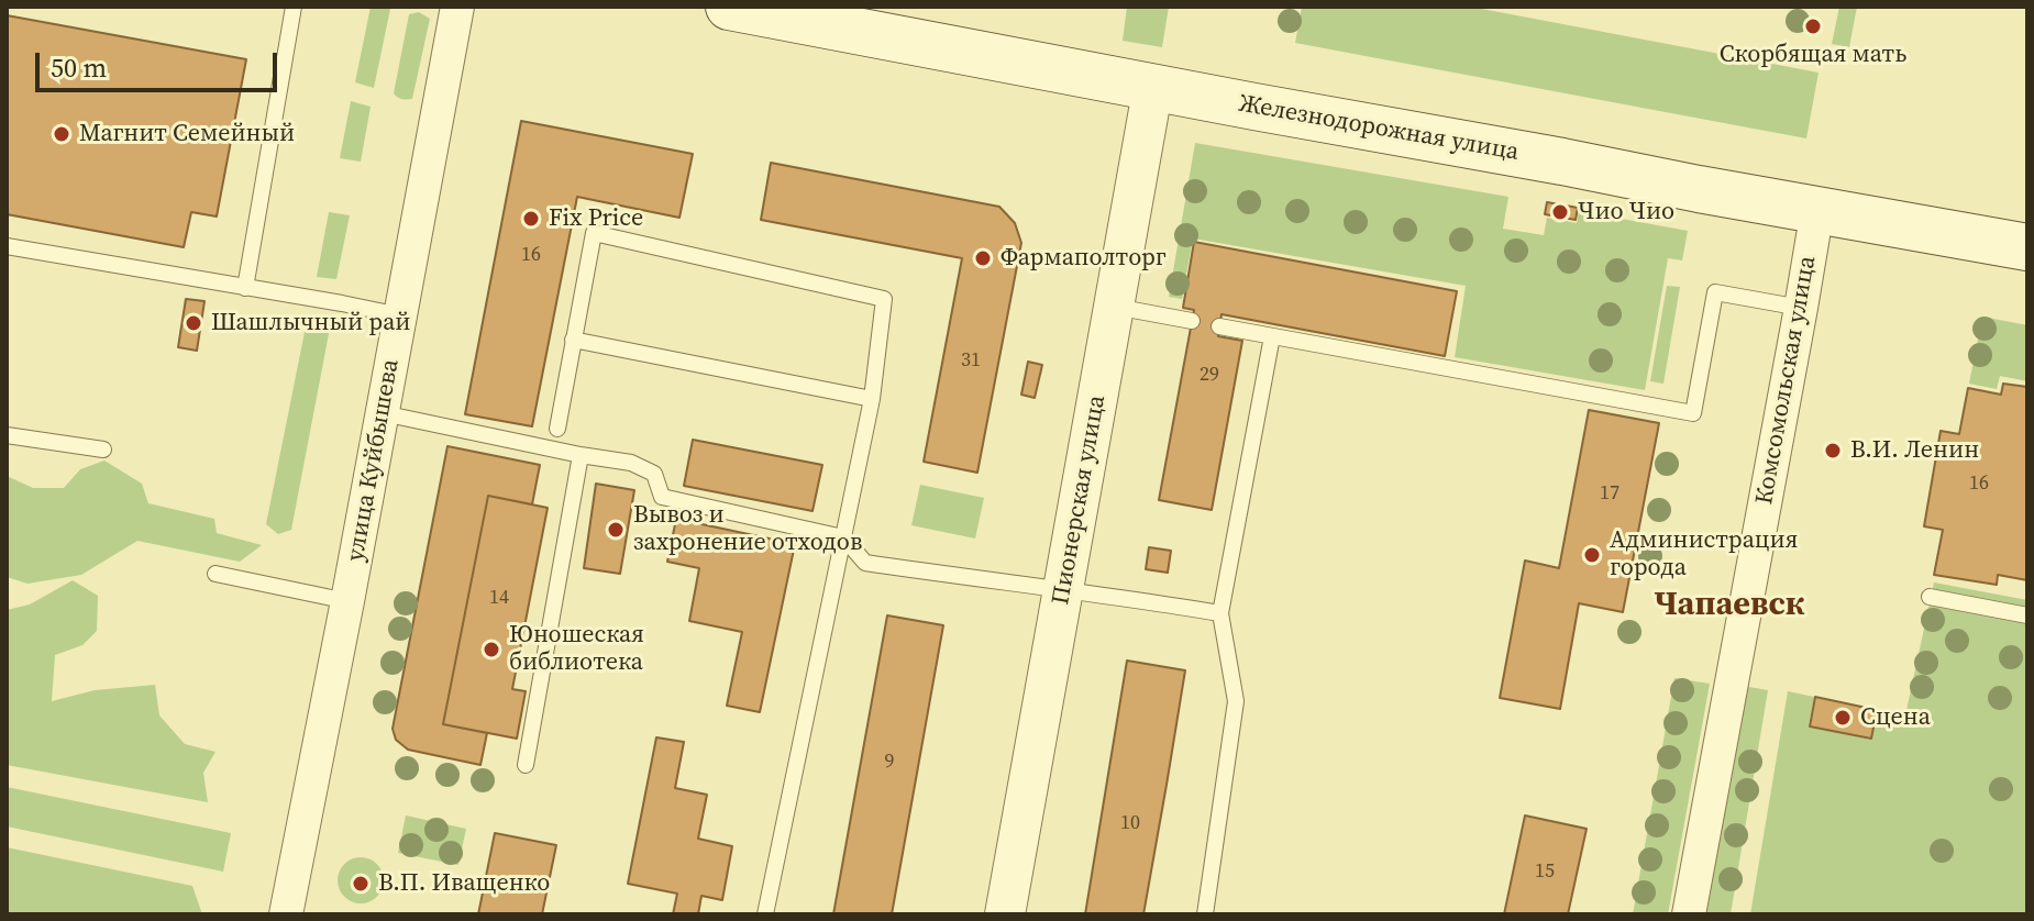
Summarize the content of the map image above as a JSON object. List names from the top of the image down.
{
  "streets": {
    "main road": ["Железнодорожная улица"],
    "street": ["Комсомольская улица", "улица Куйбышева", "Пионерская улица"]
  },
  "crossings": [
    ["Железнодорожная улица", "Комсомольская улица"],
    ["Железнодорожная улица", "Пионерская улица"]
  ],
  "districts": ["Чапаевск"],
  "places": [
    "Скорбящая мать",
    "Магнит Семейный",
    "Чио Чио",
    "Fix Price",
    "Фармаполторг",
    "Шашлычный рай",
    "В.И. Ленин",
    "Вывоз и захронение отходов",
    "Администрация города",
    "Юношеская библиотека",
    "Сцена",
    "В.П. Иващенко"
  ],
  "house_numbers": [
    "16",
    "31",
    "29",
    "16",
    "17",
    "14",
    "9",
    "10",
    "15"
  ],
  "scale_bar": "50 m"
}
